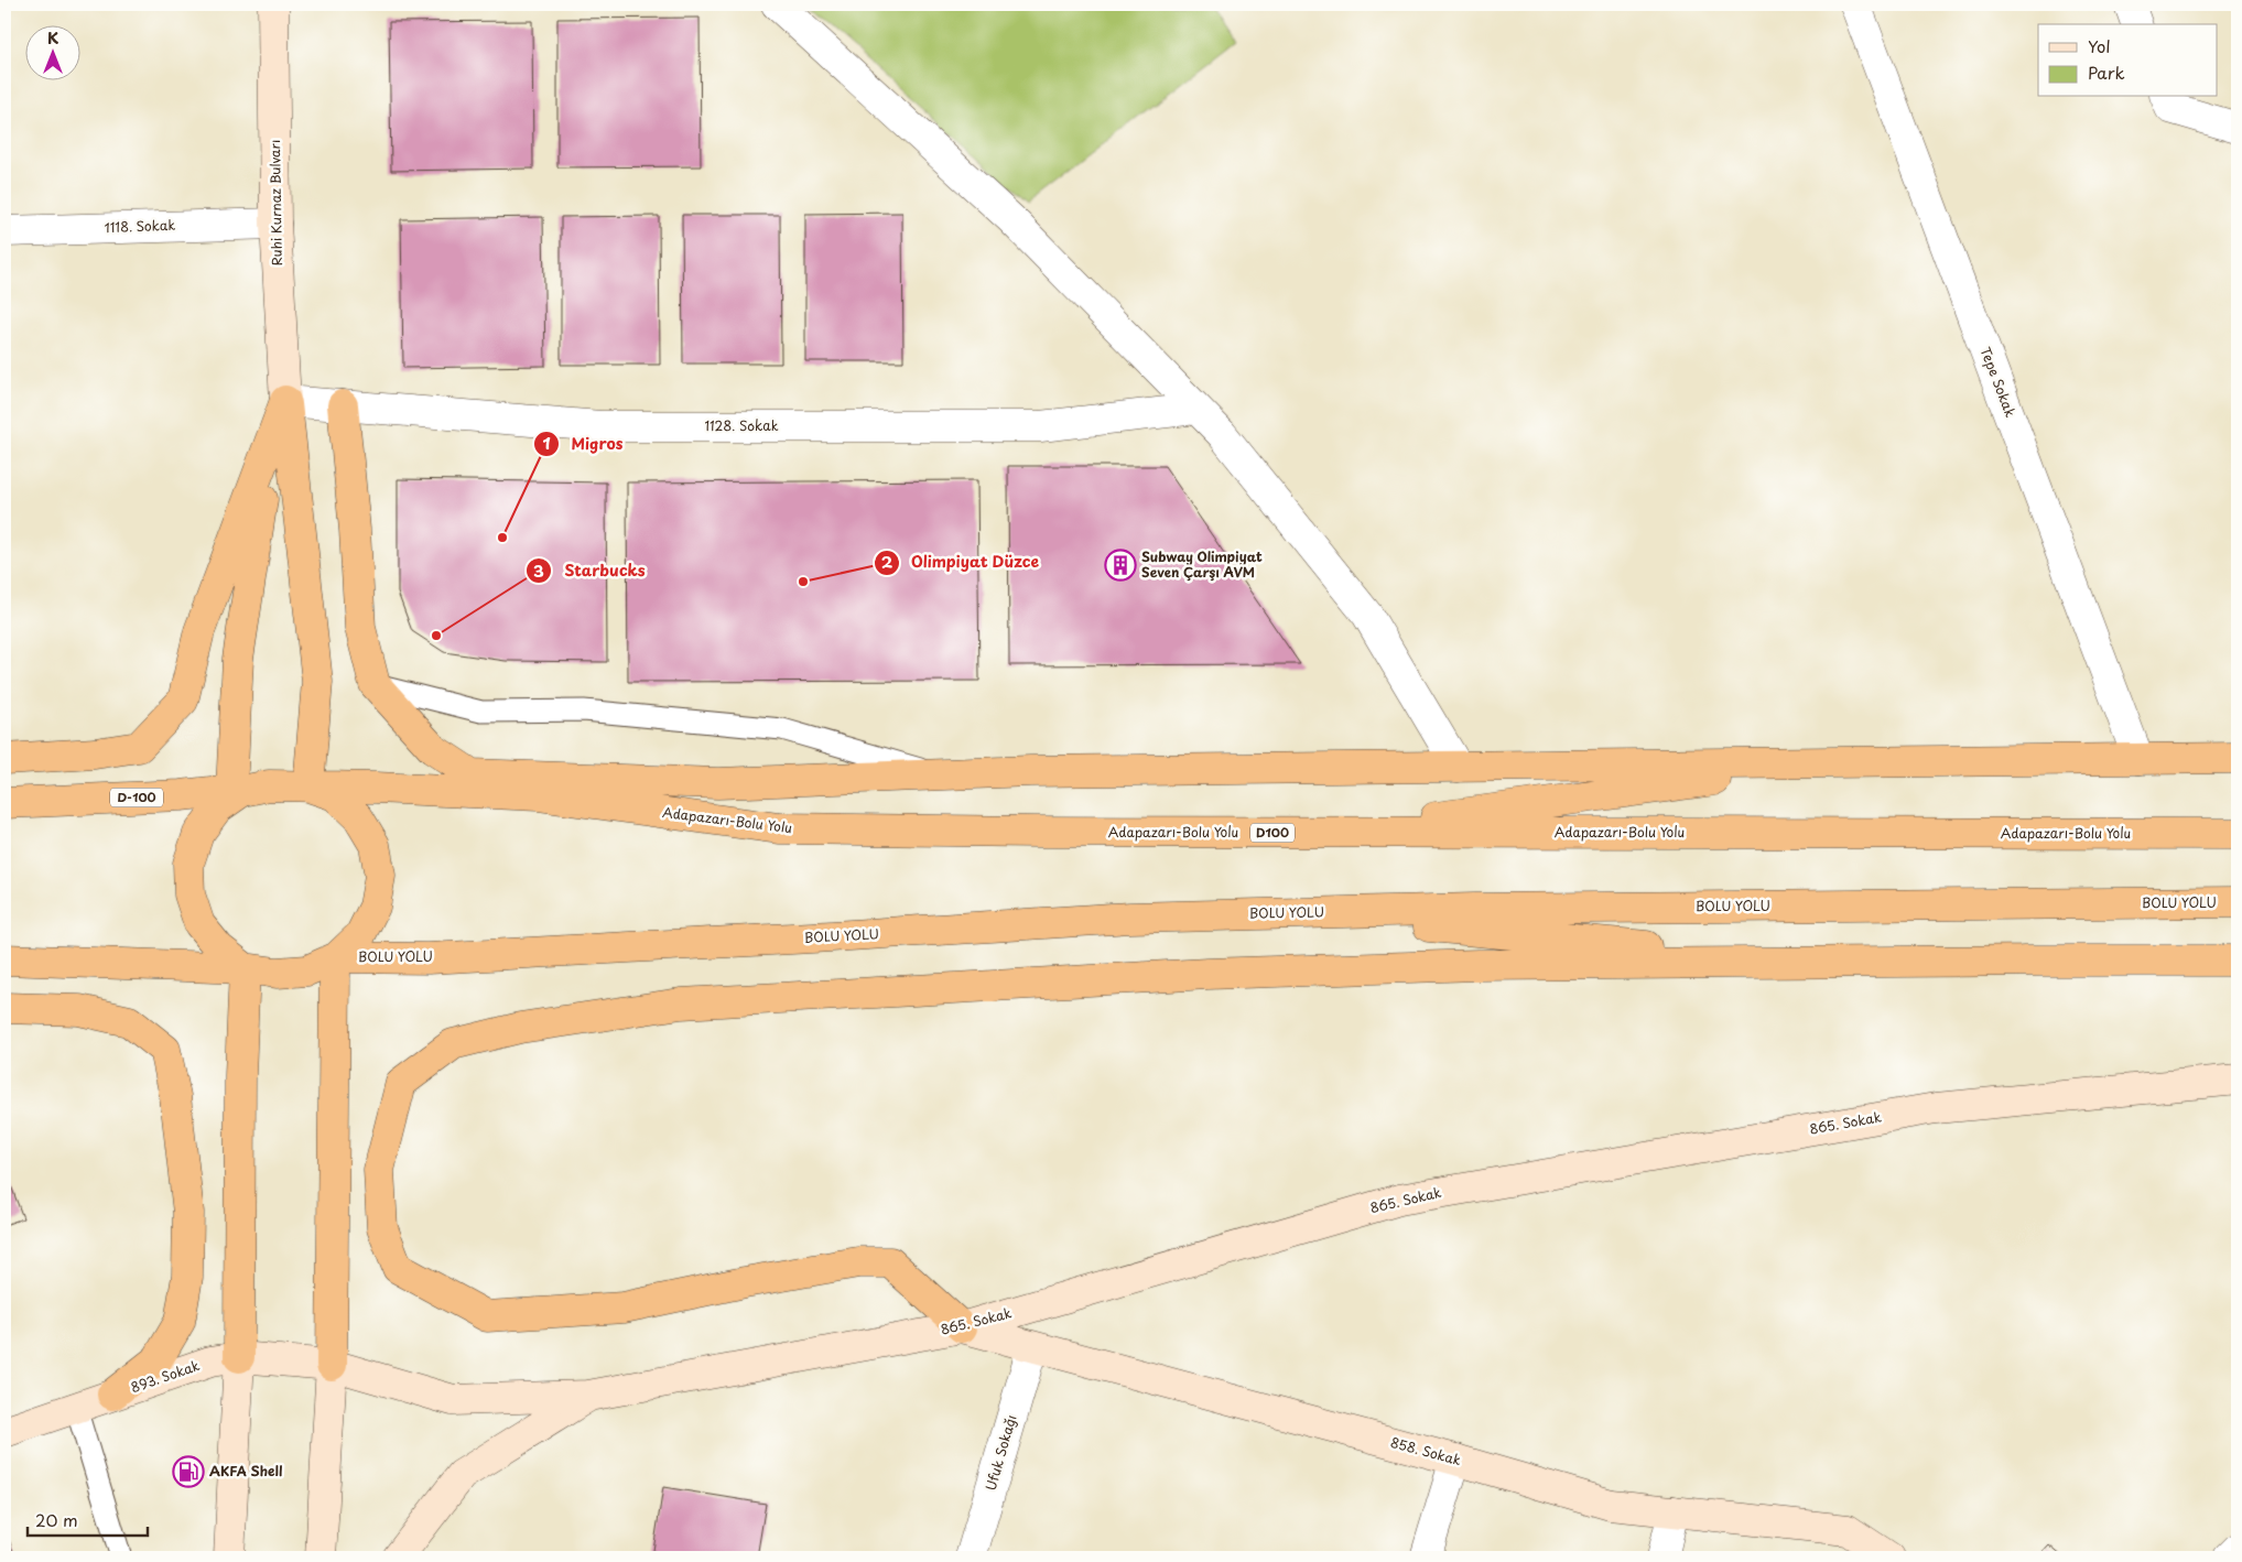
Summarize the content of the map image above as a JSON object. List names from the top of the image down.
{
  "streets": {
    "highway": [
      "D-100",
      "Adapazarı-Bolu Yolu",
      "D100",
      "BOLU YOLU"
    ],
    "main road": [
      "Ruhi Kurnaz Bulvarı",
      "865. Sokak",
      "893. Sokak",
      "858. Sokak"
    ],
    "street": [
      "1118. Sokak",
      "Tepe Sokak",
      "1128. Sokak",
      "Ufuk Sokağı"
    ]
  },
  "crossings": [
    ["Ruhi Kurnaz Bulvarı", "1118. Sokak"],
    ["Ruhi Kurnaz Bulvarı", "1128. Sokak"],
    ["D-100", "Adapazarı-Bolu Yolu"],
    ["D-100", "BOLU YOLU"],
    ["Adapazarı-Bolu Yolu", "BOLU YOLU"],
    ["865. Sokak", "893. Sokak"],
    ["865. Sokak", "858. Sokak"],
    ["858. Sokak", "Ufuk Sokağı"]
  ],
  "places": {
    "other": ["Migros", "Olimpiyat Düzce", "Starbucks"],
    "building": ["Subway Olimpiyat Seven Çarşı AVM"],
    "fuel station": ["AKFA Shell"]
  },
  "legend": ["Yol", "Park"],
  "scale_bar": "20 m",
  "north": "top"
}
